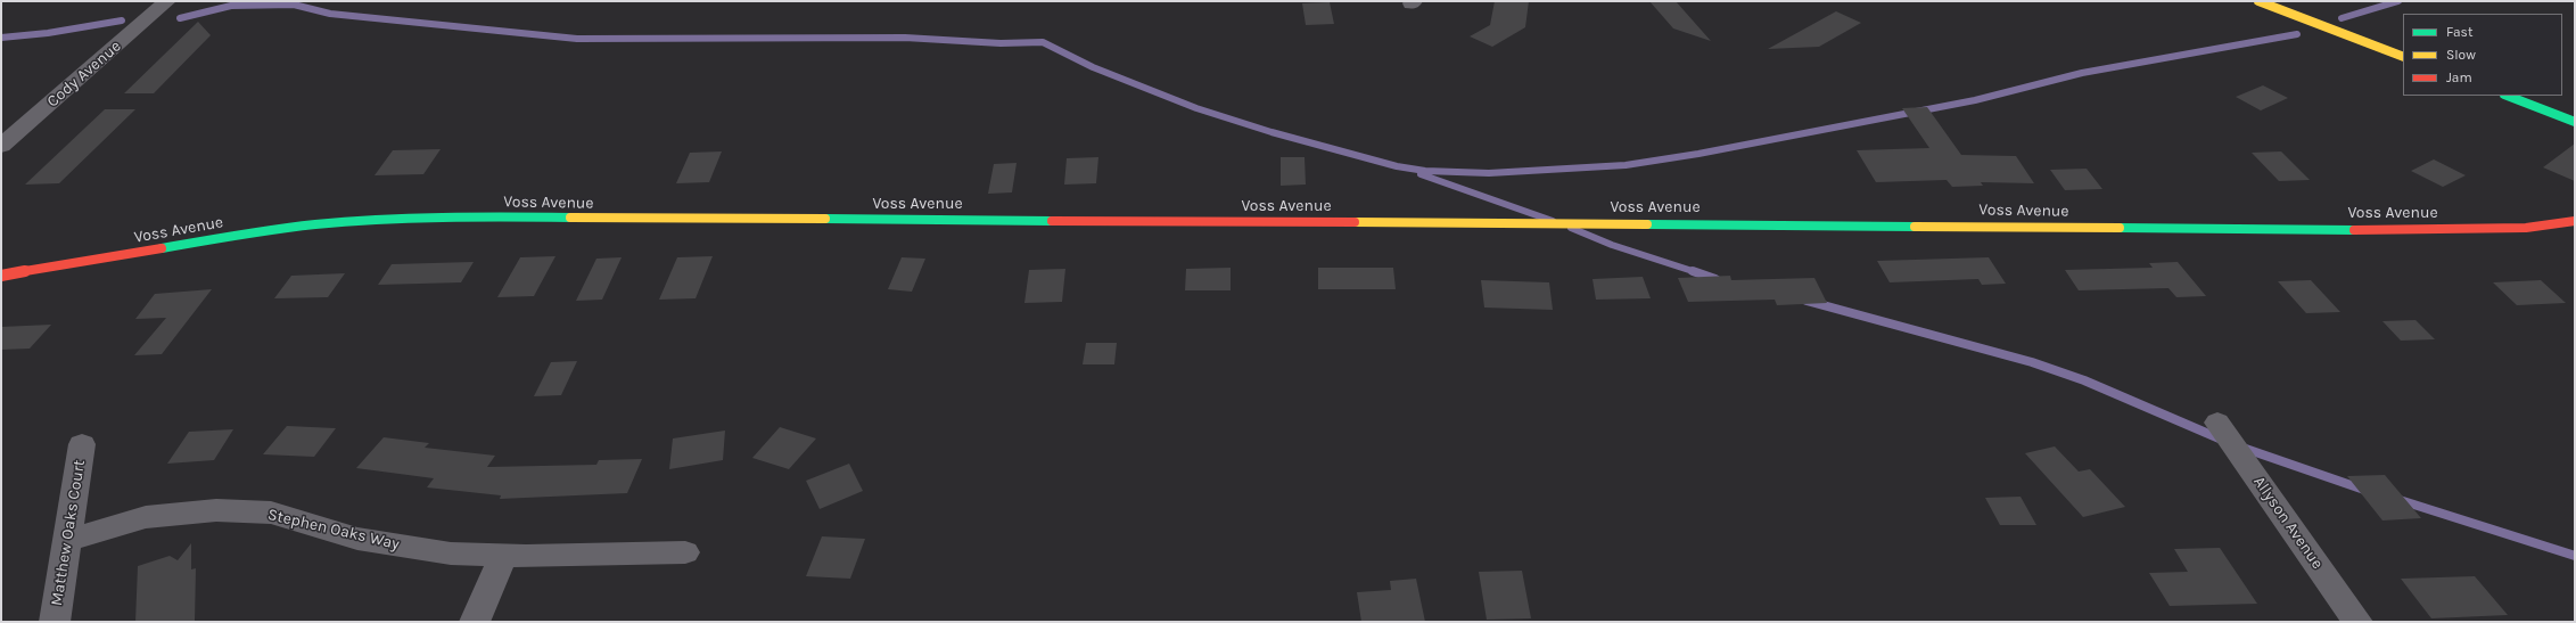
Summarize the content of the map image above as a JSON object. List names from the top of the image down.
{
  "streets": {
    "street": [
      "Cody Avenue",
      "Voss Avenue",
      "Allyson Avenue",
      "Stephen Oaks Way",
      "Matthew Oaks Court"
    ]
  },
  "crossings": [
    ["Stephen Oaks Way", "Matthew Oaks Court"]
  ],
  "legend": ["Fast", "Slow", "Jam"]
}
